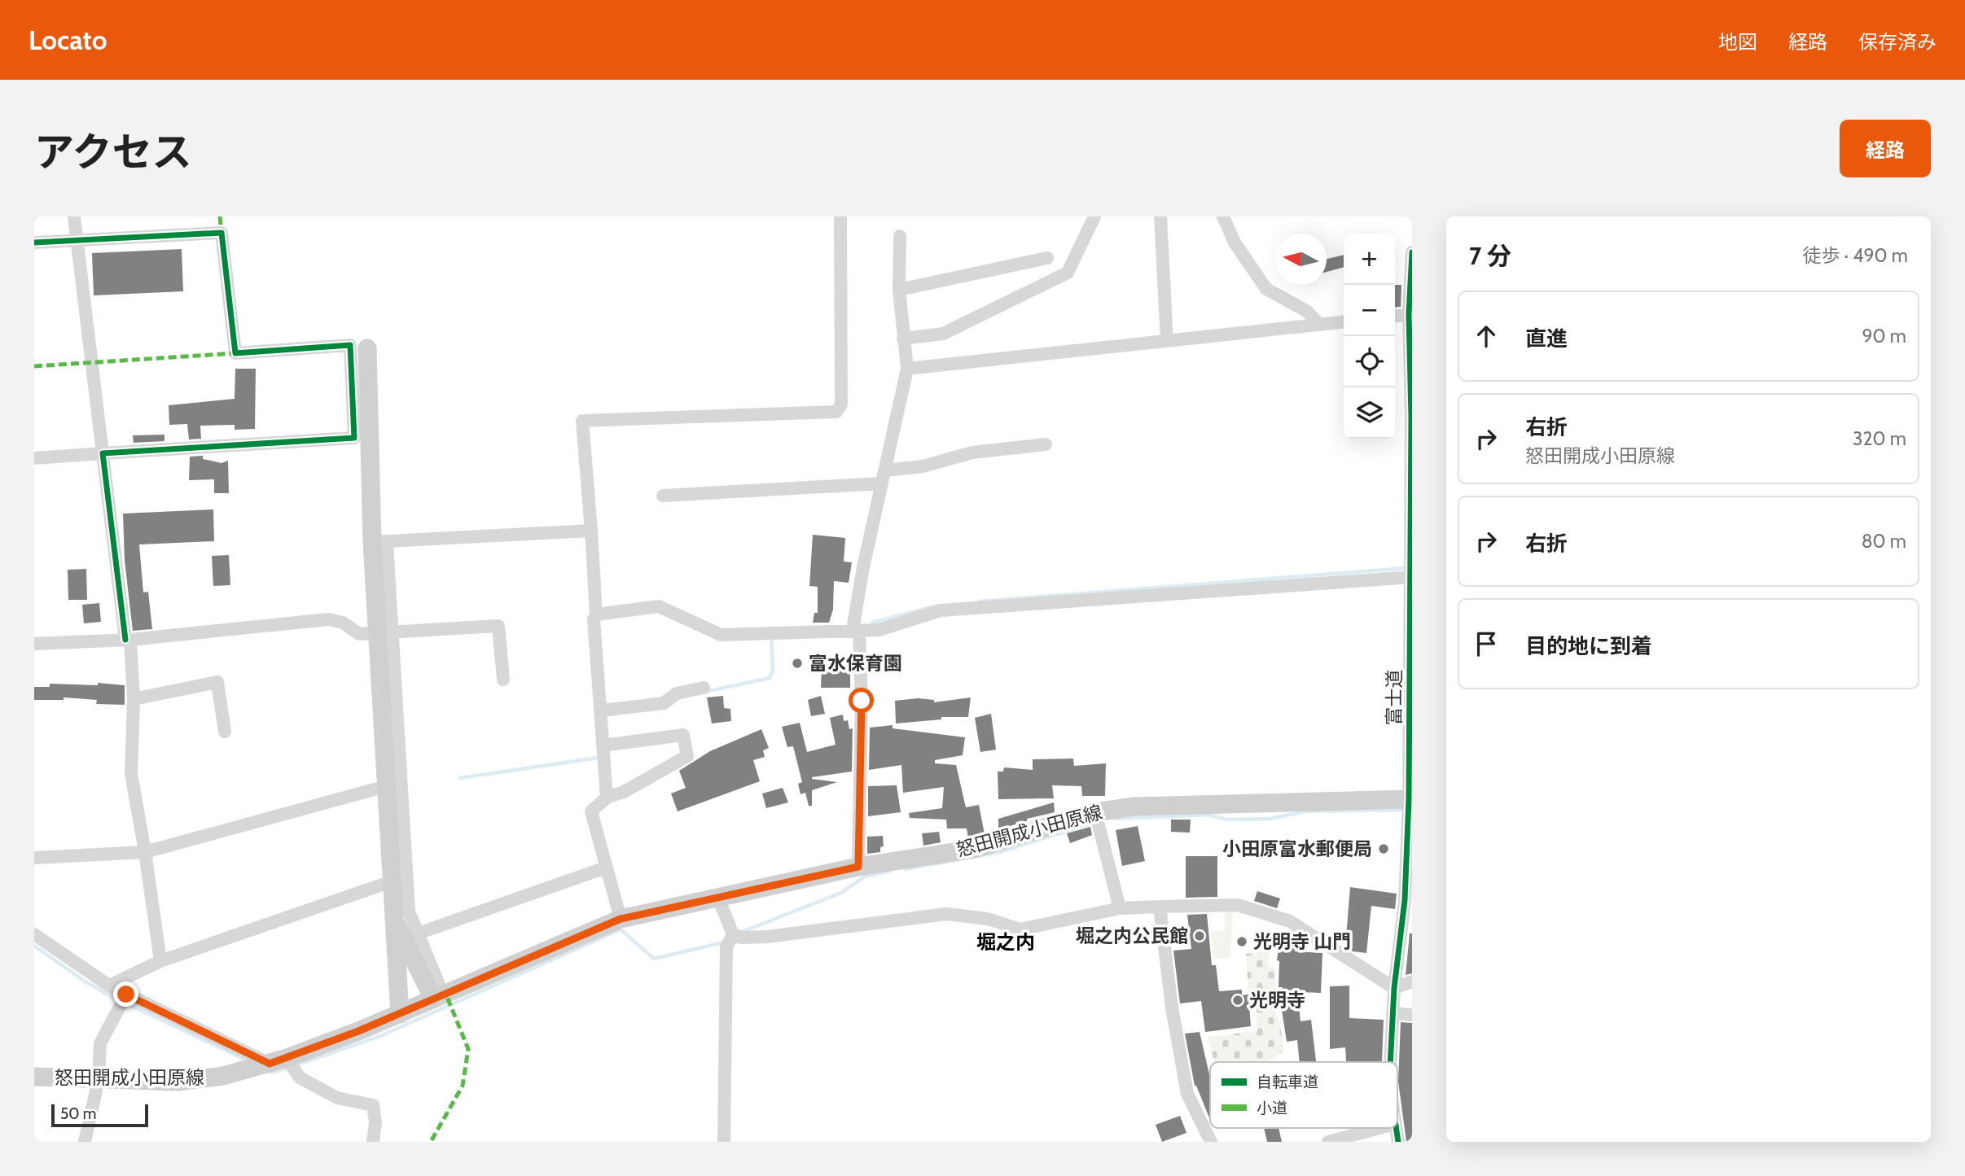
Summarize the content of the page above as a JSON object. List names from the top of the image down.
{
  "streets": {
    "main road": ["怒田開成小田原線"],
    "street": ["富士道"]
  },
  "crossings": [
    ["富士道", "怒田開成小田原線"]
  ],
  "districts": ["堀之内"],
  "places": [
    "富水保育園",
    "小田原富水郵便局",
    "堀之内公民館",
    "光明寺 山門",
    "光明寺"
  ],
  "legend": ["自転車道", "小道"],
  "scale_bar": "50 m",
  "north": "left",
  "page": {
    "header": "Locato",
    "nav": ["地図", "経路", "保存済み"],
    "title": "アクセス",
    "buttons": "経路",
    "heading": ["7 分", "徒歩 · 490 m"],
    "map_buttons": ["+", "−"],
    "list": [
      ["直進", "90 m"],
      ["右折", "怒田開成小田原線", "320 m"],
      ["右折", "80 m"],
      "目的地に到着"
    ],
    "scale": "50 m"
  }
}
